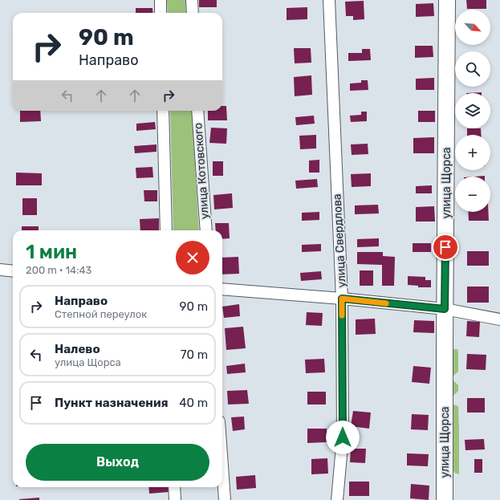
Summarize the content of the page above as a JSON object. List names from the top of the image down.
{
  "streets": {
    "street": ["улица Котовского", "улица Щорса", "улица Свердлова"]
  },
  "north": "bottom right",
  "page": {
    "map_buttons": ["+", "−"],
    "turn": ["90 m", "Направо"],
    "heading": ["1 мин", "200 m · 14:43"],
    "list": [
      {
        "name": "Направо",
        "note": "Степной переулок",
        "value": "90 m"
      },
      {
        "name": "Налево",
        "note": "улица Щорса",
        "value": "70 m"
      },
      {
        "name": "Пункт назначения",
        "value": "40 m"
      }
    ],
    "buttons": "Выход"
  }
}
